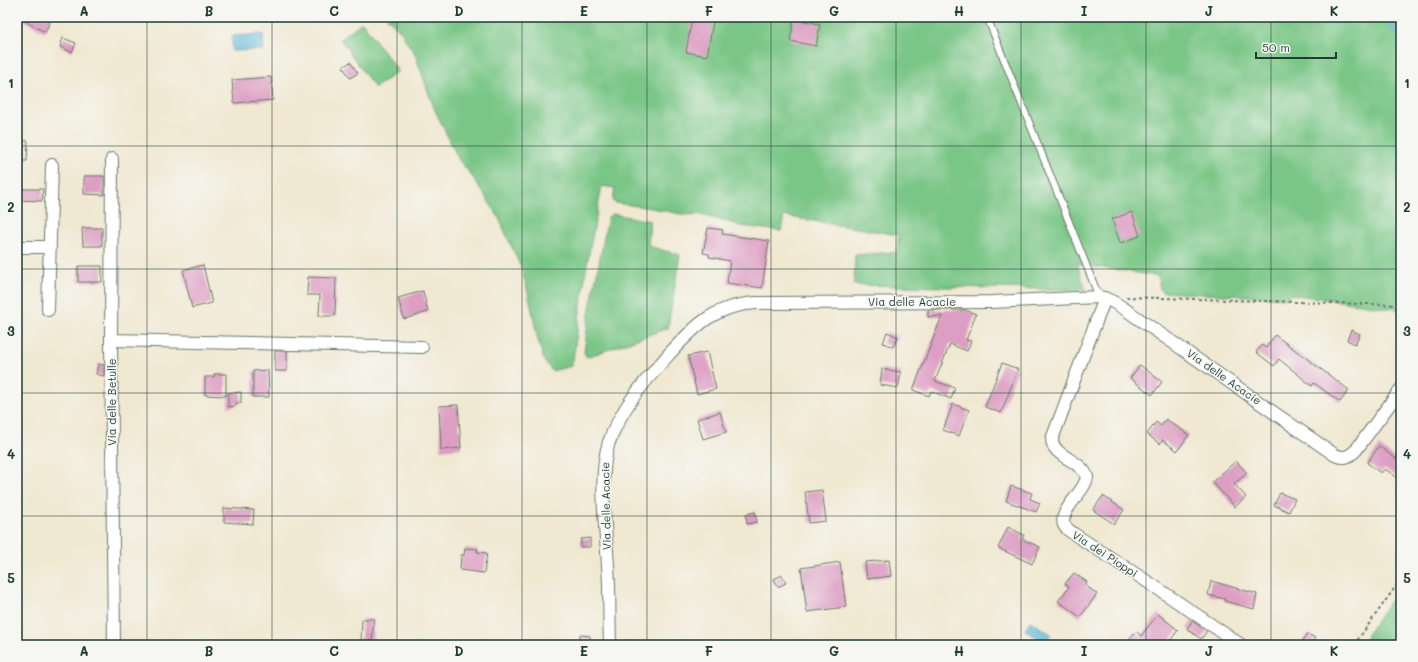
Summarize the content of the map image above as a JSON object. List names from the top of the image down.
{
  "streets": {
    "street": ["Via delle Acacie", "Via delle Betulle", "Via dei Pioppi"]
  },
  "crossings": [
    ["Via delle Acacie", "Via dei Pioppi"]
  ],
  "scale_bar": "50 m",
  "grid": {
    "columns": [
      "A",
      "B",
      "C",
      "D",
      "E",
      "F",
      "G",
      "H",
      "I",
      "J",
      "K"
    ],
    "rows": [
      "1",
      "2",
      "3",
      "4",
      "5"
    ]
  }
}
